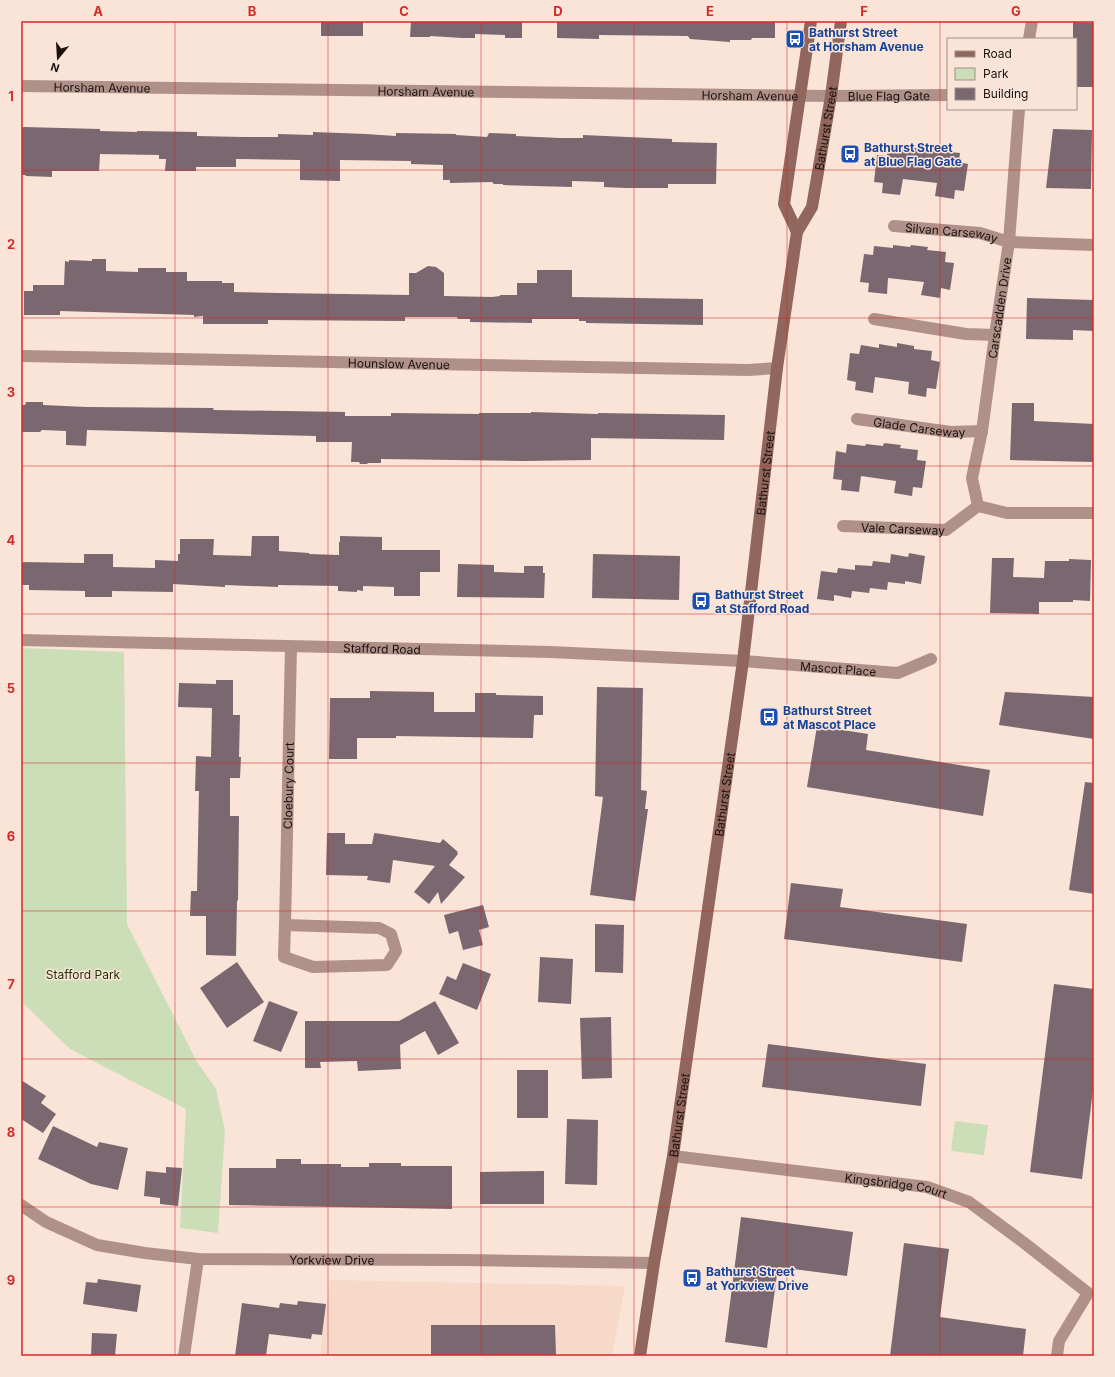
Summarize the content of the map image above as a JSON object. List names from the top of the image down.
{
  "streets": {
    "main road": ["Bathurst Street"],
    "street": [
      "Horsham Avenue",
      "Blue Flag Gate",
      "Silvan Carseway",
      "Carscadden Drive",
      "Hounslow Avenue",
      "Glade Carseway",
      "Vale Carseway",
      "Stafford Road",
      "Mascot Place",
      "Cloebury Court",
      "Kingsbridge Court",
      "Yorkview Drive"
    ]
  },
  "crossings": [
    ["Horsham Avenue", "Blue Flag Gate"],
    ["Horsham Avenue", "Bathurst Street"],
    ["Blue Flag Gate", "Bathurst Street"],
    ["Bathurst Street", "Hounslow Avenue"],
    ["Bathurst Street", "Stafford Road"],
    ["Bathurst Street", "Mascot Place"],
    ["Bathurst Street", "Kingsbridge Court"],
    ["Bathurst Street", "Yorkview Drive"],
    ["Silvan Carseway", "Carscadden Drive"],
    ["Carscadden Drive", "Glade Carseway"],
    ["Carscadden Drive", "Vale Carseway"],
    ["Stafford Road", "Mascot Place"],
    ["Stafford Road", "Cloebury Court"]
  ],
  "parks": ["Stafford Park"],
  "places": {
    "bus stop": [
      "Bathurst Street at Horsham Avenue",
      "Bathurst Street at Blue Flag Gate",
      "Bathurst Street at Stafford Road",
      "Bathurst Street at Mascot Place",
      "Bathurst Street at Yorkview Drive"
    ]
  },
  "legend": ["Road", "Park", "Building"],
  "north": "bottom",
  "grid": {
    "columns": [
      "A",
      "B",
      "C",
      "D",
      "E",
      "F",
      "G"
    ],
    "rows": [
      "1",
      "2",
      "3",
      "4",
      "5",
      "6",
      "7",
      "8",
      "9"
    ]
  }
}
